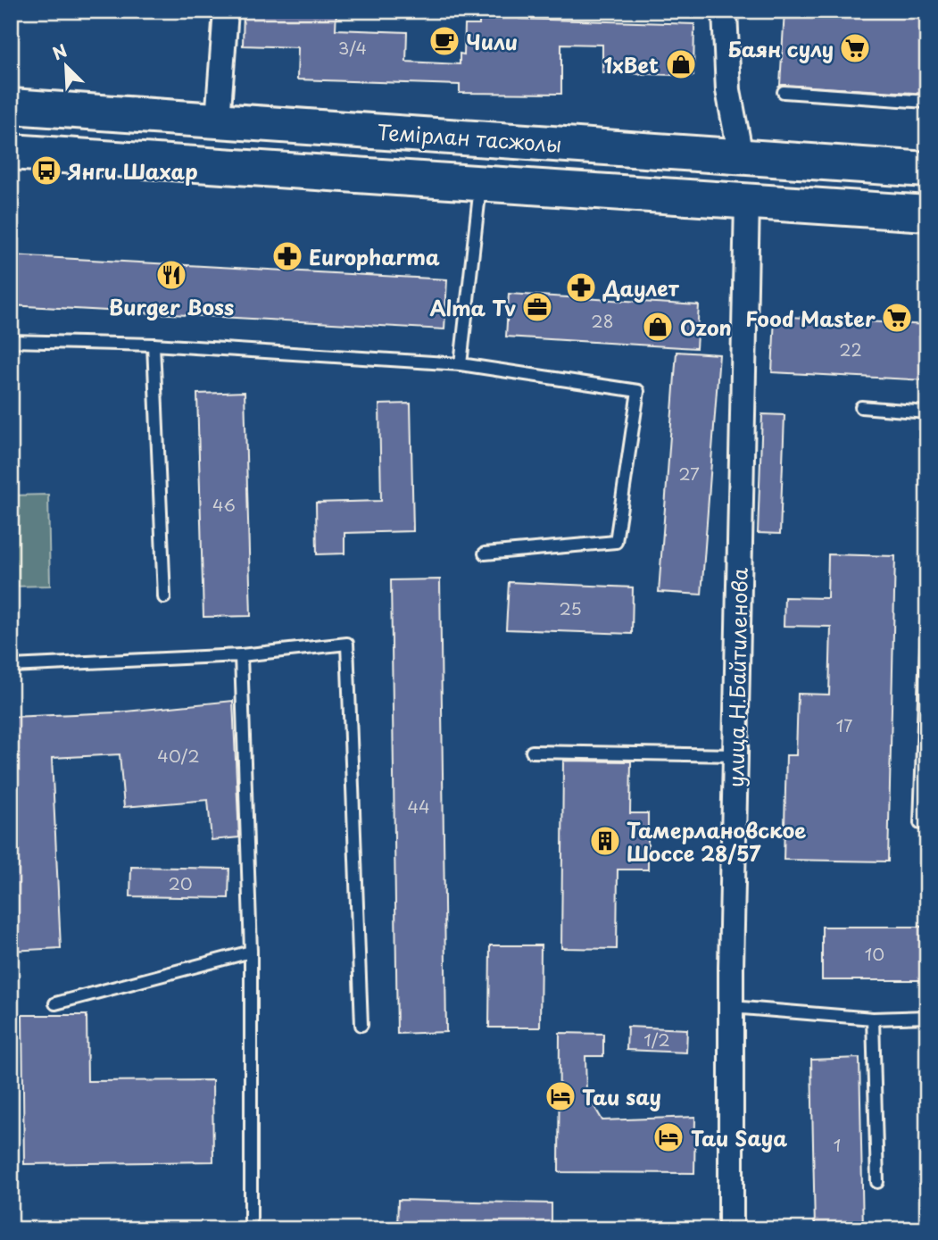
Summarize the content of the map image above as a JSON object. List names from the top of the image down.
{
  "streets": {
    "main road": ["Темірлан тасжолы"],
    "street": ["улица Н.Байтиленова"]
  },
  "places": {
    "cafe": ["Чили"],
    "supermarket": ["Баян сулу", "Food Master"],
    "shop": ["1xBet", "Ozon"],
    "bus stop": ["Янги Шахар"],
    "pharmacy": ["Europharma", "Даулет"],
    "restaurant": ["Burger Boss"],
    "office": ["Alma Tv"],
    "building": ["Тамерлановское Шоссе 28/57"],
    "hotel": ["Tau say", "Tau Saya"]
  },
  "house_numbers": [
    "3/4",
    "28",
    "22",
    "27",
    "46",
    "25",
    "17",
    "40/2",
    "44",
    "20",
    "10",
    "1/2",
    "1"
  ],
  "north": "top left"
}
